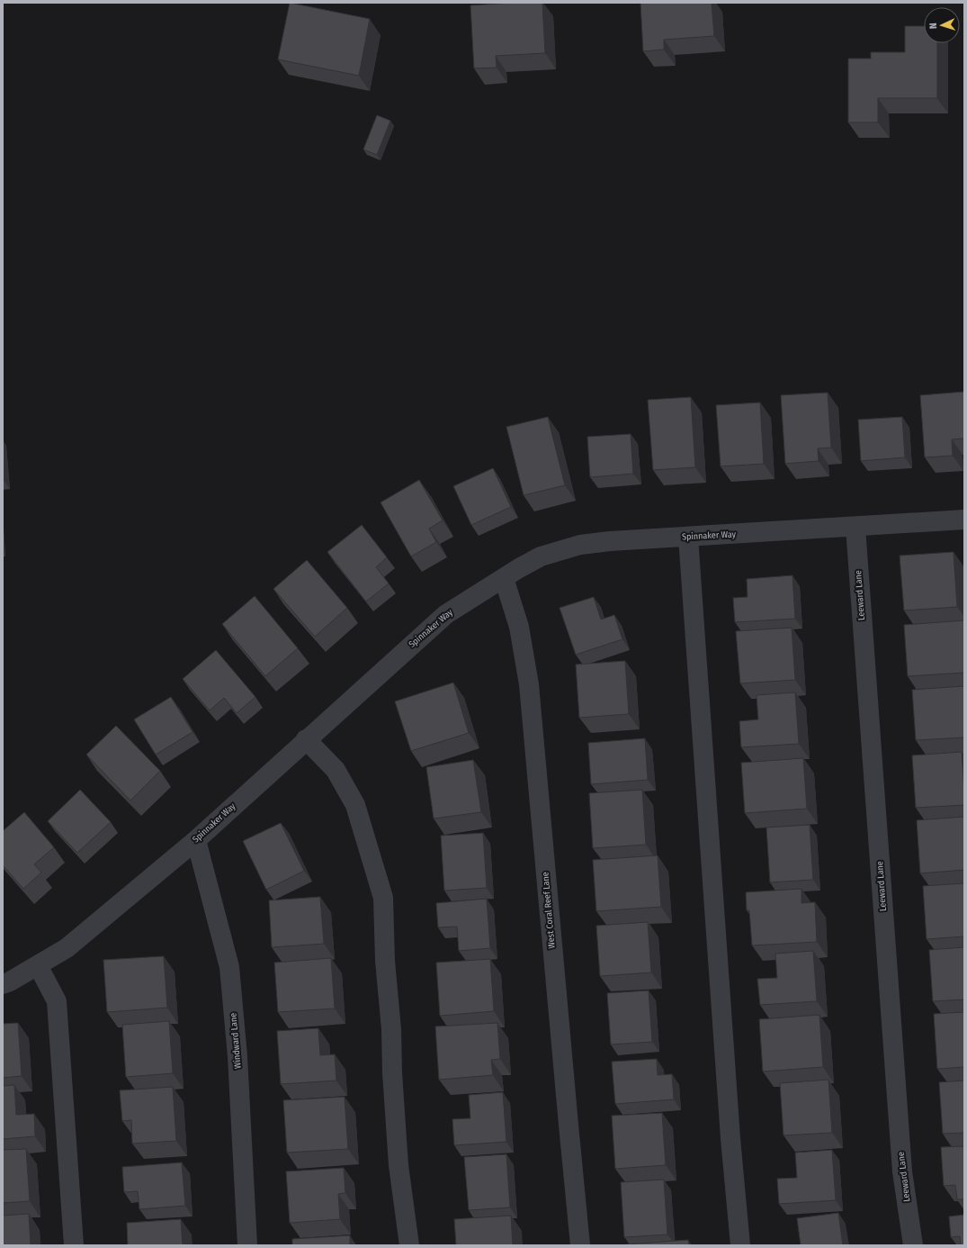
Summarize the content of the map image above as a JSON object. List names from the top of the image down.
{
  "streets": {
    "street": [
      "Spinnaker Way",
      "Leeward Lane",
      "West Coral Reef Lane",
      "Windward Lane"
    ]
  },
  "crossings": [
    ["Spinnaker Way", "Leeward Lane"],
    ["Spinnaker Way", "West Coral Reef Lane"],
    ["Spinnaker Way", "Windward Lane"]
  ],
  "north": "left"
}
